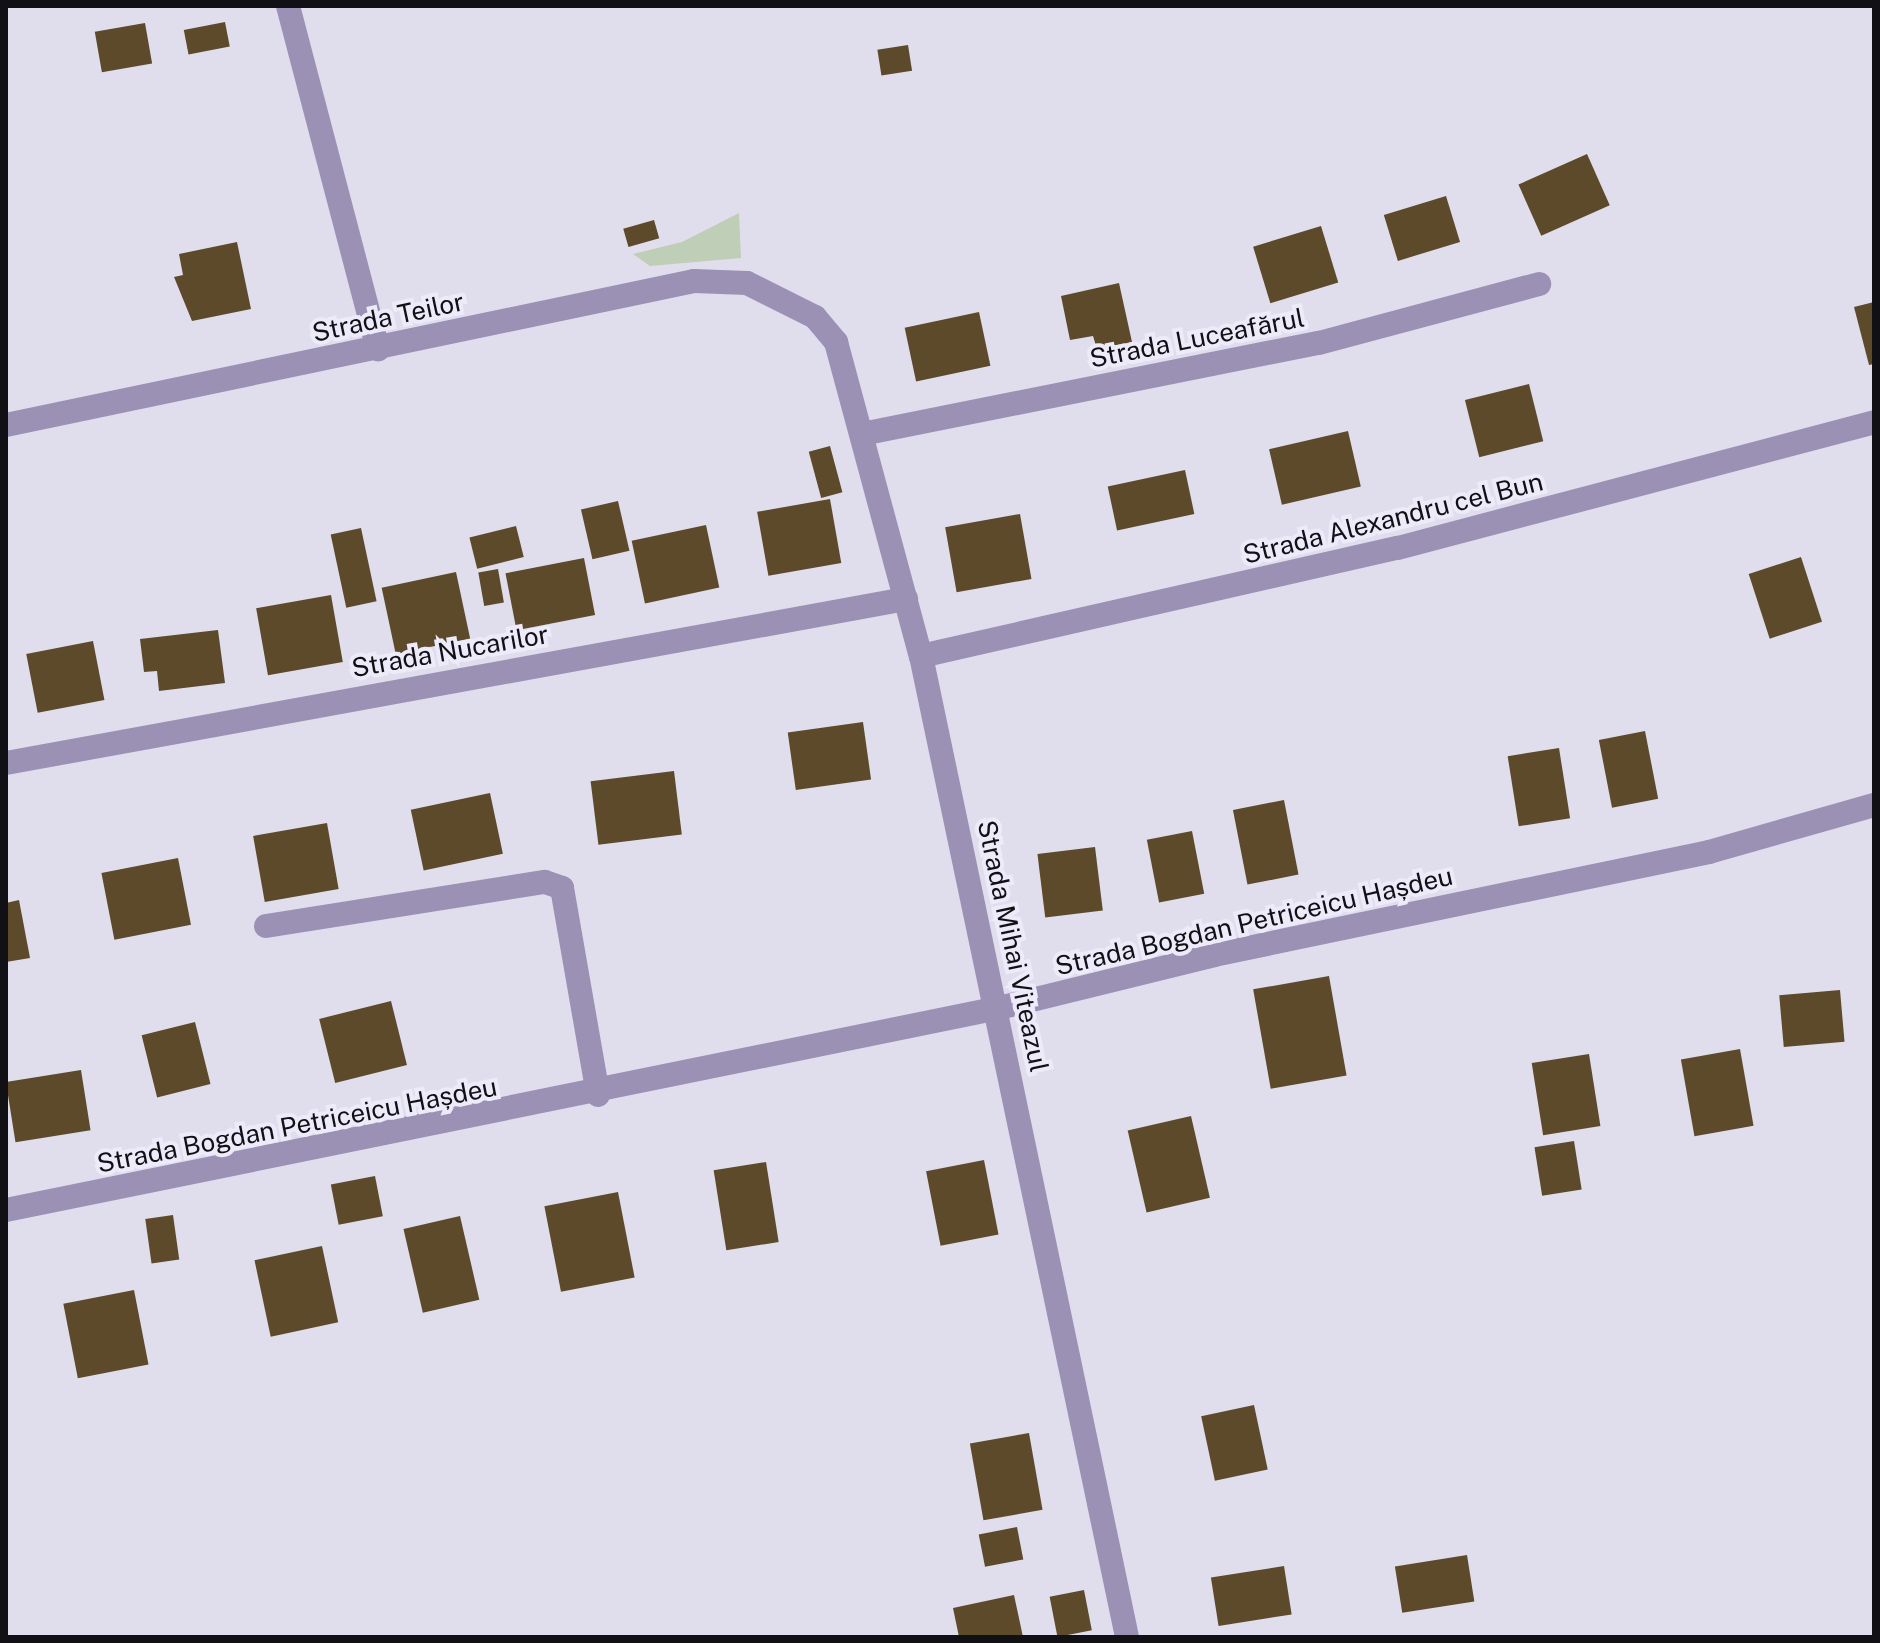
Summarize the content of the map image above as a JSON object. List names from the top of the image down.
{
  "streets": {
    "street": [
      "Strada Teilor",
      "Strada Luceafărul",
      "Strada Alexandru cel Bun",
      "Strada Nucarilor",
      "Strada Bogdan Petriceicu Hașdeu",
      "Strada Mihai Viteazul"
    ]
  },
  "crossings": [
    ["Strada Teilor", "Strada Mihai Viteazul"],
    ["Strada Luceafărul", "Strada Mihai Viteazul"],
    ["Strada Alexandru cel Bun", "Strada Mihai Viteazul"],
    ["Strada Nucarilor", "Strada Mihai Viteazul"],
    ["Strada Bogdan Petriceicu Hașdeu", "Strada Mihai Viteazul"]
  ]
}
